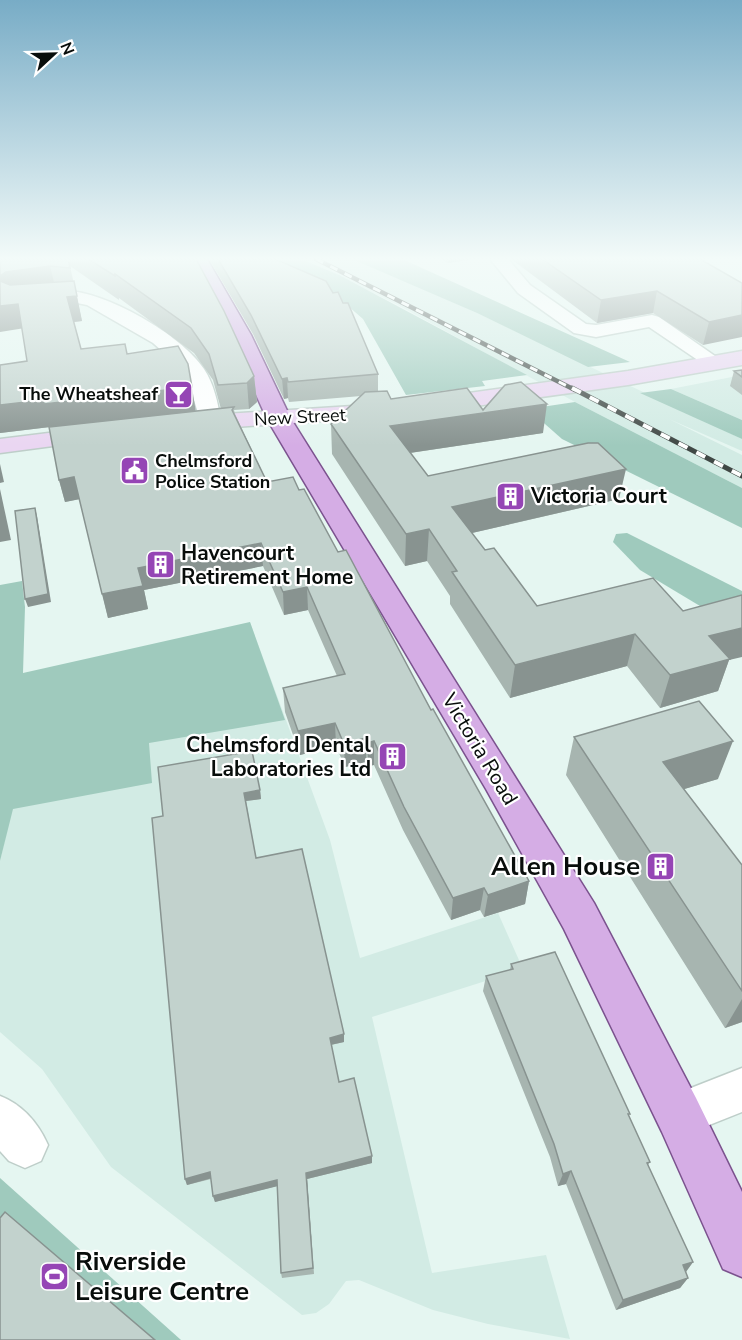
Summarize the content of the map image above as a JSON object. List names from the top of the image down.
{
  "streets": {
    "main road": ["New Street", "Victoria Road"]
  },
  "crossings": [
    ["New Street", "Victoria Road"]
  ],
  "places": {
    "bar": ["The Wheatsheaf"],
    "public building": ["Chelmsford Police Station"],
    "building": [
      "Victoria Court",
      "Havencourt Retirement Home",
      "Chelmsford Dental Laboratories Ltd",
      "Allen House"
    ],
    "sports": ["Riverside Leisure Centre"]
  },
  "north": "right"
}
